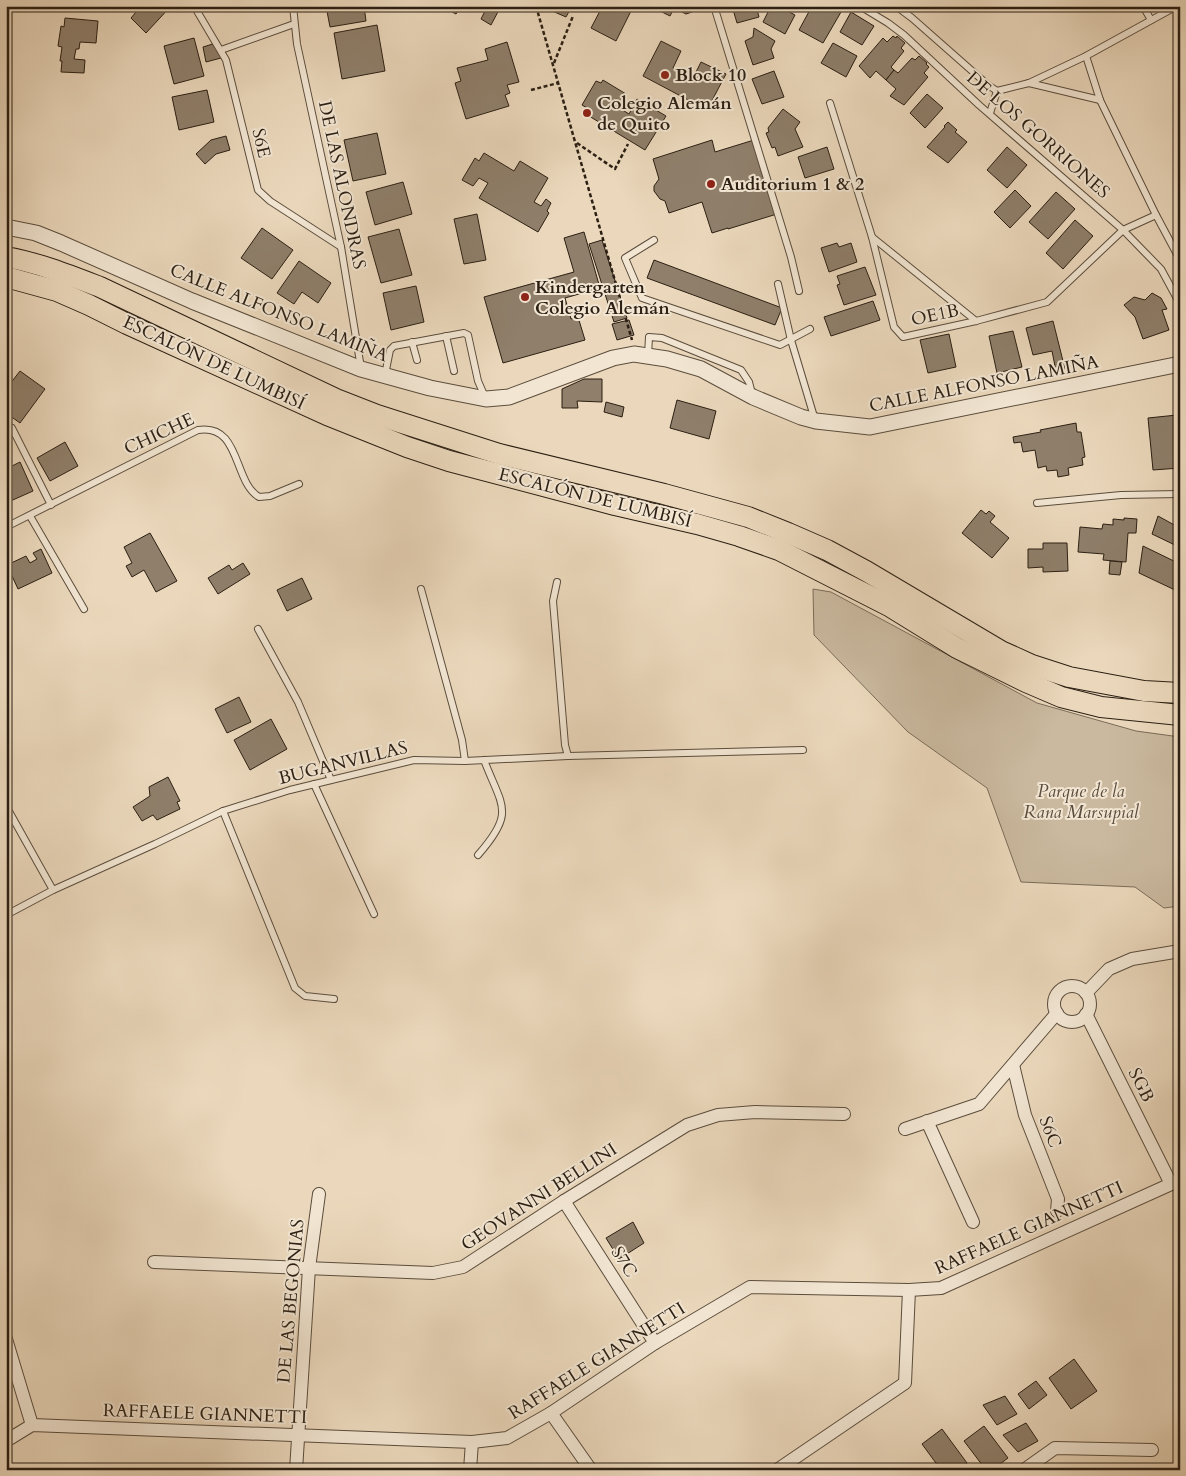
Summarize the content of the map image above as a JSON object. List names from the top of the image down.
{
  "streets": {
    "main road": ["ESCALÓN DE LUMBISÍ"],
    "street": [
      "CALLE ALFONSO LAMIÑA",
      "SGB",
      "S6C",
      "GEOVANNI BELLINI",
      "RAFFAELE GIANNETTI",
      "S7C",
      "DE LAS BEGONIAS"
    ],
    "lane": [
      "DE LOS GORRIONES",
      "S6E",
      "DE LAS ALONDRAS",
      "OE1B",
      "CHICHE",
      "BUGANVILLAS"
    ]
  },
  "crossings": [
    ["DE LOS GORRIONES", "OE1B"],
    ["S6E", "DE LAS ALONDRAS"],
    ["DE LAS ALONDRAS", "CALLE ALFONSO LAMIÑA"],
    ["SGB", "RAFFAELE GIANNETTI"],
    ["GEOVANNI BELLINI", "S7C"],
    ["GEOVANNI BELLINI", "DE LAS BEGONIAS"],
    ["RAFFAELE GIANNETTI", "S7C"],
    ["RAFFAELE GIANNETTI", "DE LAS BEGONIAS"]
  ],
  "parks": ["Parque de la Rana Marsupial"],
  "places": [
    "Block 10",
    "Colegio Alemán de Quito",
    "Auditorium 1 & 2",
    "Kindergarten Colegio Alemán"
  ]
}
